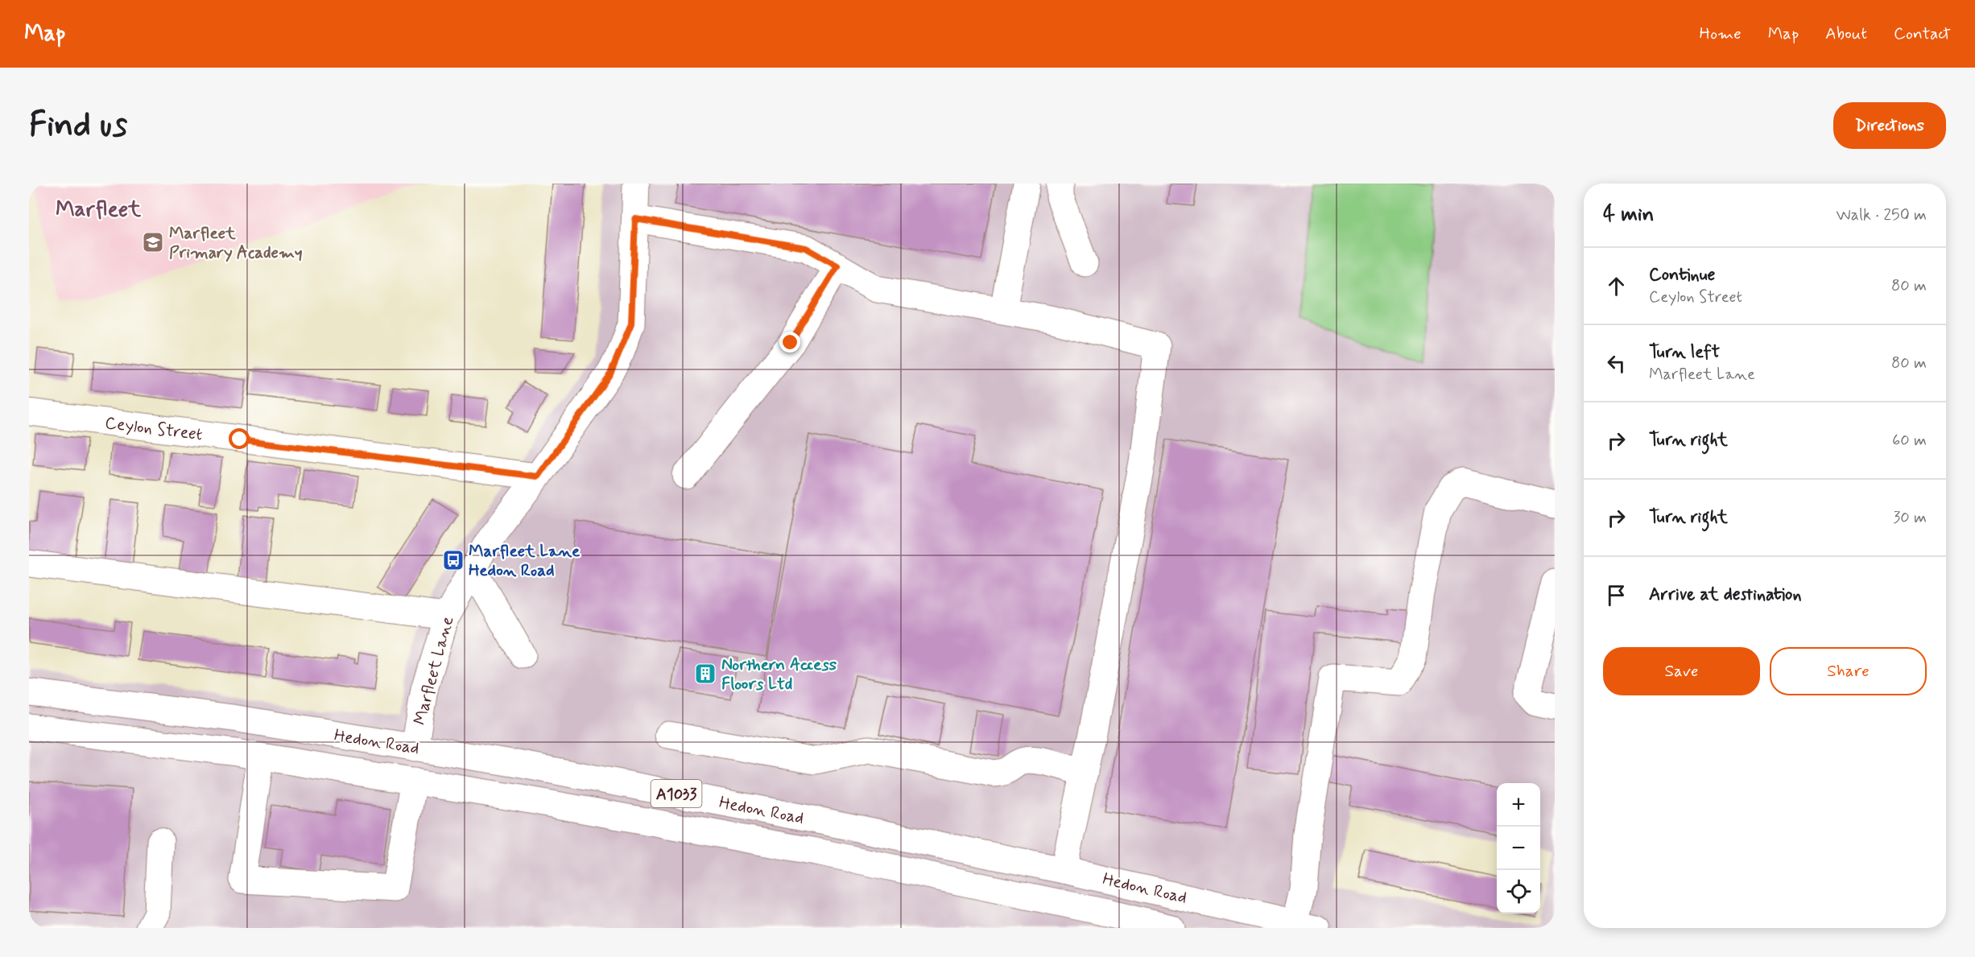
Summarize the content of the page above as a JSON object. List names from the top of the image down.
{
  "streets": {
    "main road": [
      "Ceylon Street",
      "Marfleet Lane",
      "Hedon Road",
      "A1033"
    ]
  },
  "crossings": [
    ["Ceylon Street", "Marfleet Lane"],
    ["Marfleet Lane", "Hedon Road"]
  ],
  "districts": ["Marfleet"],
  "places": {
    "school or university": ["Marfleet Primary Academy"],
    "bus stop": ["Marfleet Lane Hedon Road"],
    "building": ["Northern Access Floors Ltd"]
  },
  "page": {
    "header": "Map",
    "nav": [
      "Home",
      "Map",
      "About",
      "Contact"
    ],
    "buttons": [
      "Directions",
      ["Save", "Share"]
    ],
    "title": "Find us",
    "heading": ["4 min", "Walk · 250 m"],
    "list": [
      ["Continue", "Ceylon Street", "80 m"],
      ["Turn left", "Marfleet Lane", "80 m"],
      ["Turn right", "60 m"],
      ["Turn right", "30 m"],
      "Arrive at destination"
    ],
    "map_buttons": ["+", "−"]
  }
}
